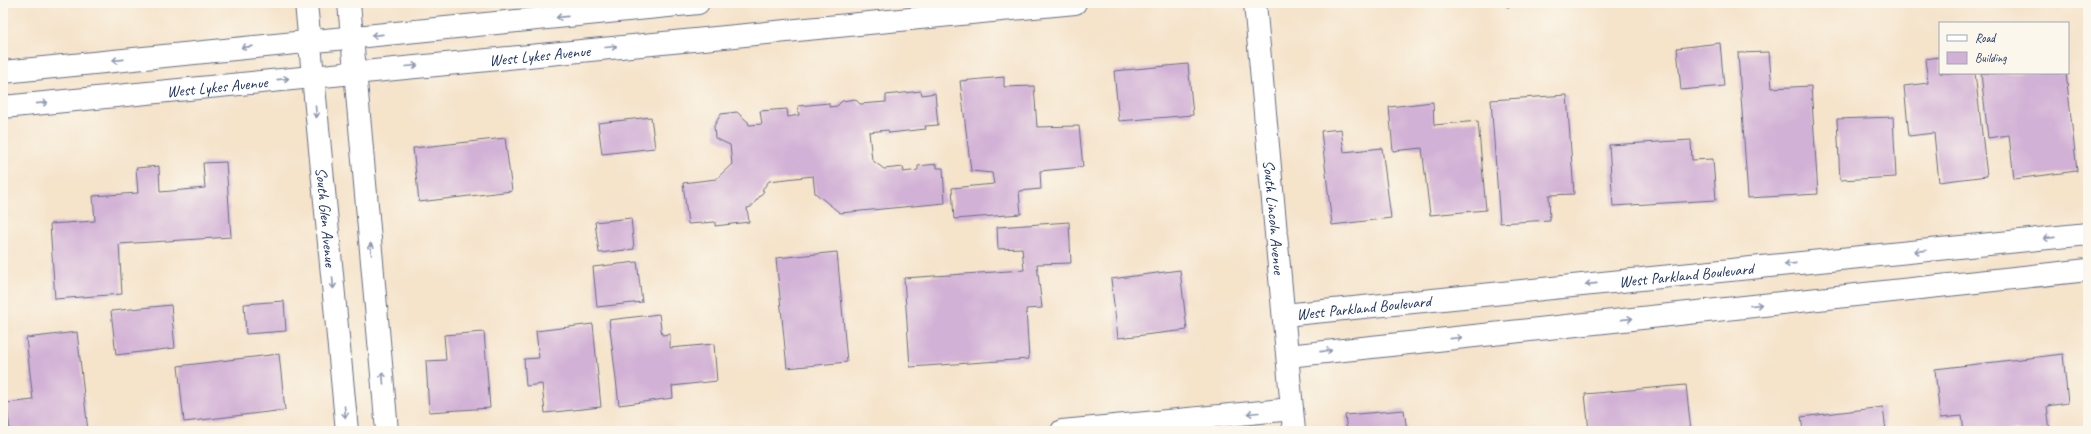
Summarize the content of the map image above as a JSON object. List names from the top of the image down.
{
  "streets": {
    "street": [
      "West Lykes Avenue",
      "South Glen Avenue",
      "South Lincoln Avenue",
      "West Parkland Boulevard"
    ]
  },
  "crossings": [
    ["West Lykes Avenue", "South Glen Avenue"],
    ["South Lincoln Avenue", "West Parkland Boulevard"]
  ],
  "legend": ["Road", "Building"]
}
